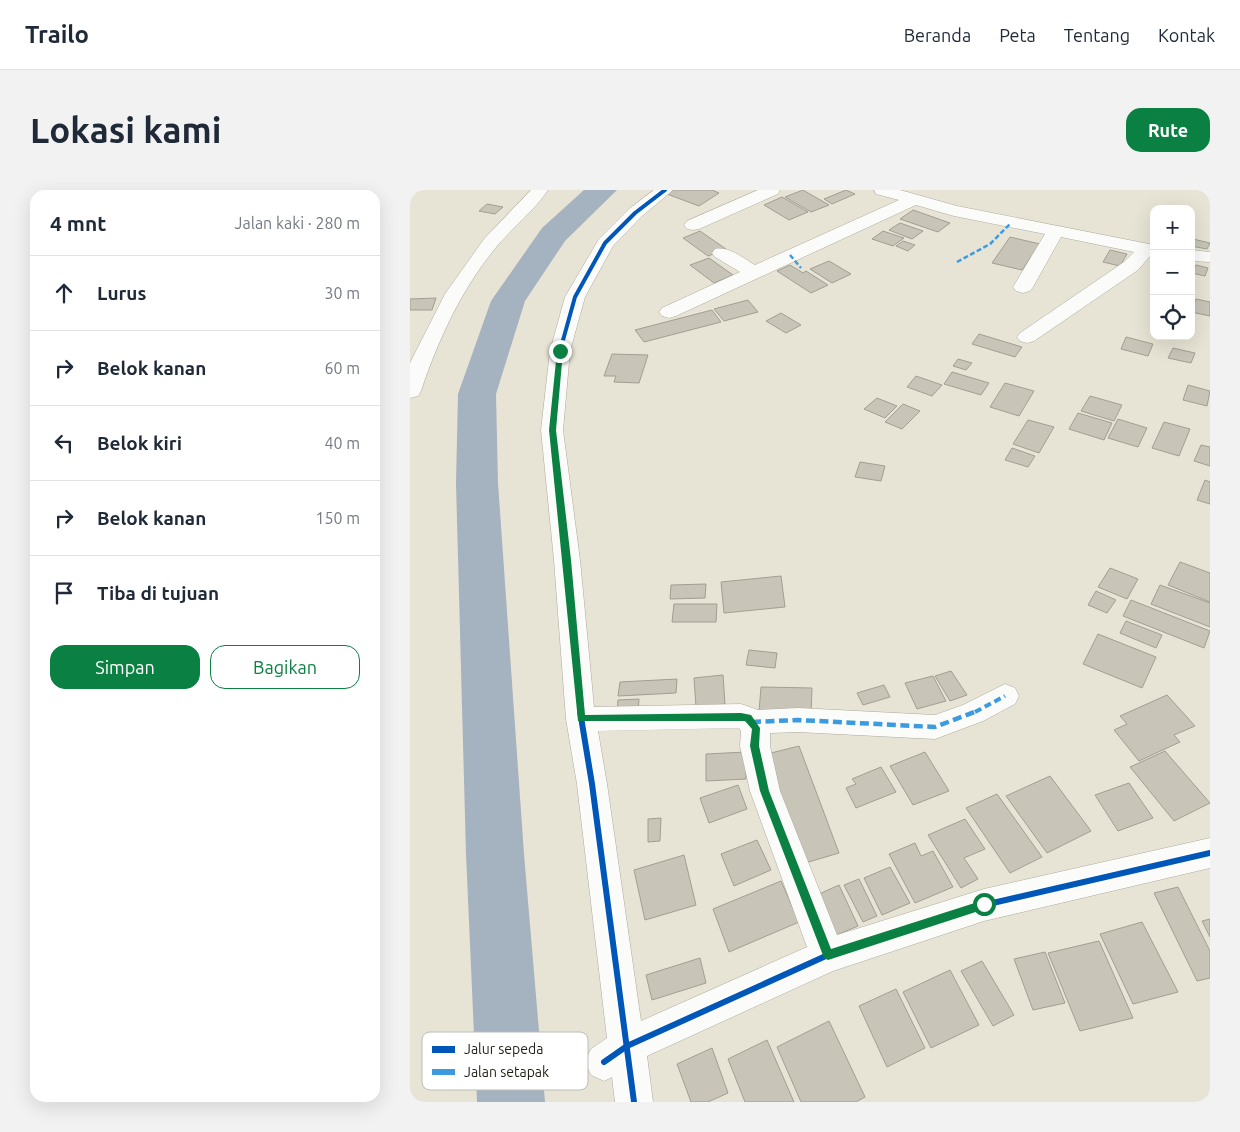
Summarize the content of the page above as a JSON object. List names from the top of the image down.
{
  "legend": ["Jalur sepeda", "Jalan setapak"],
  "page": {
    "header": "Trailo",
    "nav": [
      "Beranda",
      "Peta",
      "Tentang",
      "Kontak"
    ],
    "buttons": [
      "Rute",
      ["Simpan", "Bagikan"]
    ],
    "title": "Lokasi kami",
    "heading": ["4 mnt", "Jalan kaki · 280 m"],
    "map_buttons": ["+", "−"],
    "list": [
      ["Lurus", "30 m"],
      ["Belok kanan", "60 m"],
      ["Belok kiri", "40 m"],
      ["Belok kanan", "150 m"],
      "Tiba di tujuan"
    ]
  }
}
